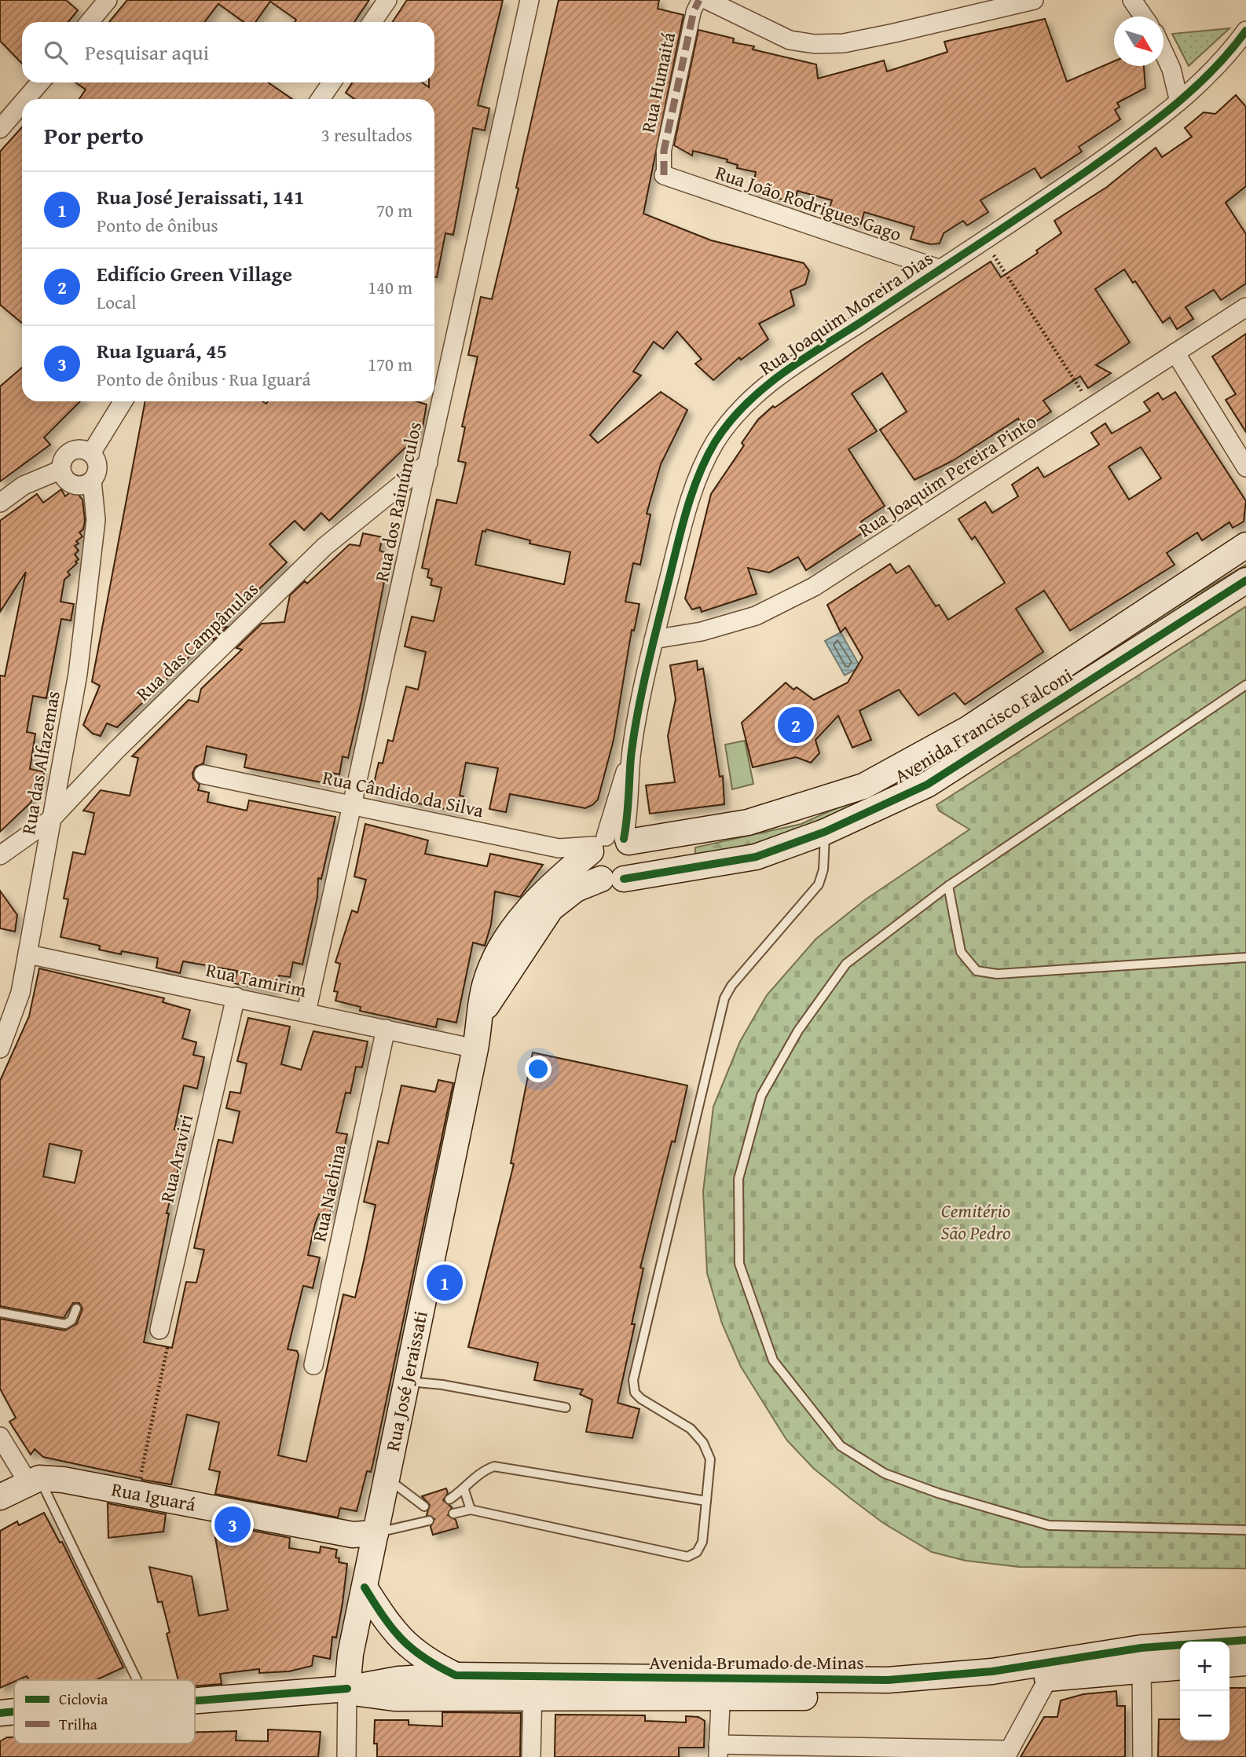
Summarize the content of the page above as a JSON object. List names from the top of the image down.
{
  "streets": {
    "main road": [
      "Avenida Francisco Falconi",
      "Rua José Jeraissati",
      "Rua Iguará",
      "Avenida Brumado de Minas"
    ],
    "street": [
      "Rua Humaitá",
      "Rua João Rodrigues Gago",
      "Rua Joaquim Moreira Dias",
      "Rua Joaquim Pereira Pinto",
      "Rua dos Rainúnculos",
      "Rua das Campânulas",
      "Rua das Alfazemas",
      "Rua Cândido da Silva",
      "Rua Tamirim",
      "Rua Araviri",
      "Rua Nachina"
    ]
  },
  "crossings": [
    ["Rua Humaitá", "Rua João Rodrigues Gago"],
    ["Rua João Rodrigues Gago", "Rua Joaquim Moreira Dias"],
    ["Rua Joaquim Moreira Dias", "Rua Joaquim Pereira Pinto"],
    ["Rua Joaquim Moreira Dias", "Avenida Francisco Falconi"],
    ["Rua Joaquim Moreira Dias", "Rua Cândido da Silva"],
    ["Rua dos Rainúnculos", "Rua das Campânulas"],
    ["Rua dos Rainúnculos", "Rua Cândido da Silva"],
    ["Rua dos Rainúnculos", "Rua Tamirim"],
    ["Rua das Campânulas", "Rua das Alfazemas"],
    ["Avenida Francisco Falconi", "Rua Cândido da Silva"],
    ["Avenida Francisco Falconi", "Rua José Jeraissati"],
    ["Rua das Alfazemas", "Rua Tamirim"],
    ["Rua Tamirim", "Rua Araviri"],
    ["Rua Tamirim", "Rua Nachina"],
    ["Rua Tamirim", "Rua José Jeraissati"],
    ["Rua José Jeraissati", "Rua Iguará"],
    ["Rua José Jeraissati", "Avenida Brumado de Minas"]
  ],
  "parks": ["Cemitério São Pedro"],
  "legend": ["Ciclovia", "Trilha"],
  "north": "bottom right",
  "page": {
    "search": "Pesquisar aqui",
    "heading": ["Por perto", "3 resultados"],
    "list": [
      {
        "mark": "1",
        "name": "Rua José Jeraissati, 141",
        "note": "Ponto de ônibus",
        "value": "70 m"
      },
      {
        "mark": "2",
        "name": "Edifício Green Village",
        "note": "Local",
        "value": "140 m"
      },
      {
        "mark": "3",
        "name": "Rua Iguará, 45",
        "note": "Ponto de ônibus · Rua Iguará",
        "value": "170 m"
      }
    ],
    "pins": ["2", "1", "3"],
    "map_buttons": ["+", "−"]
  }
}
